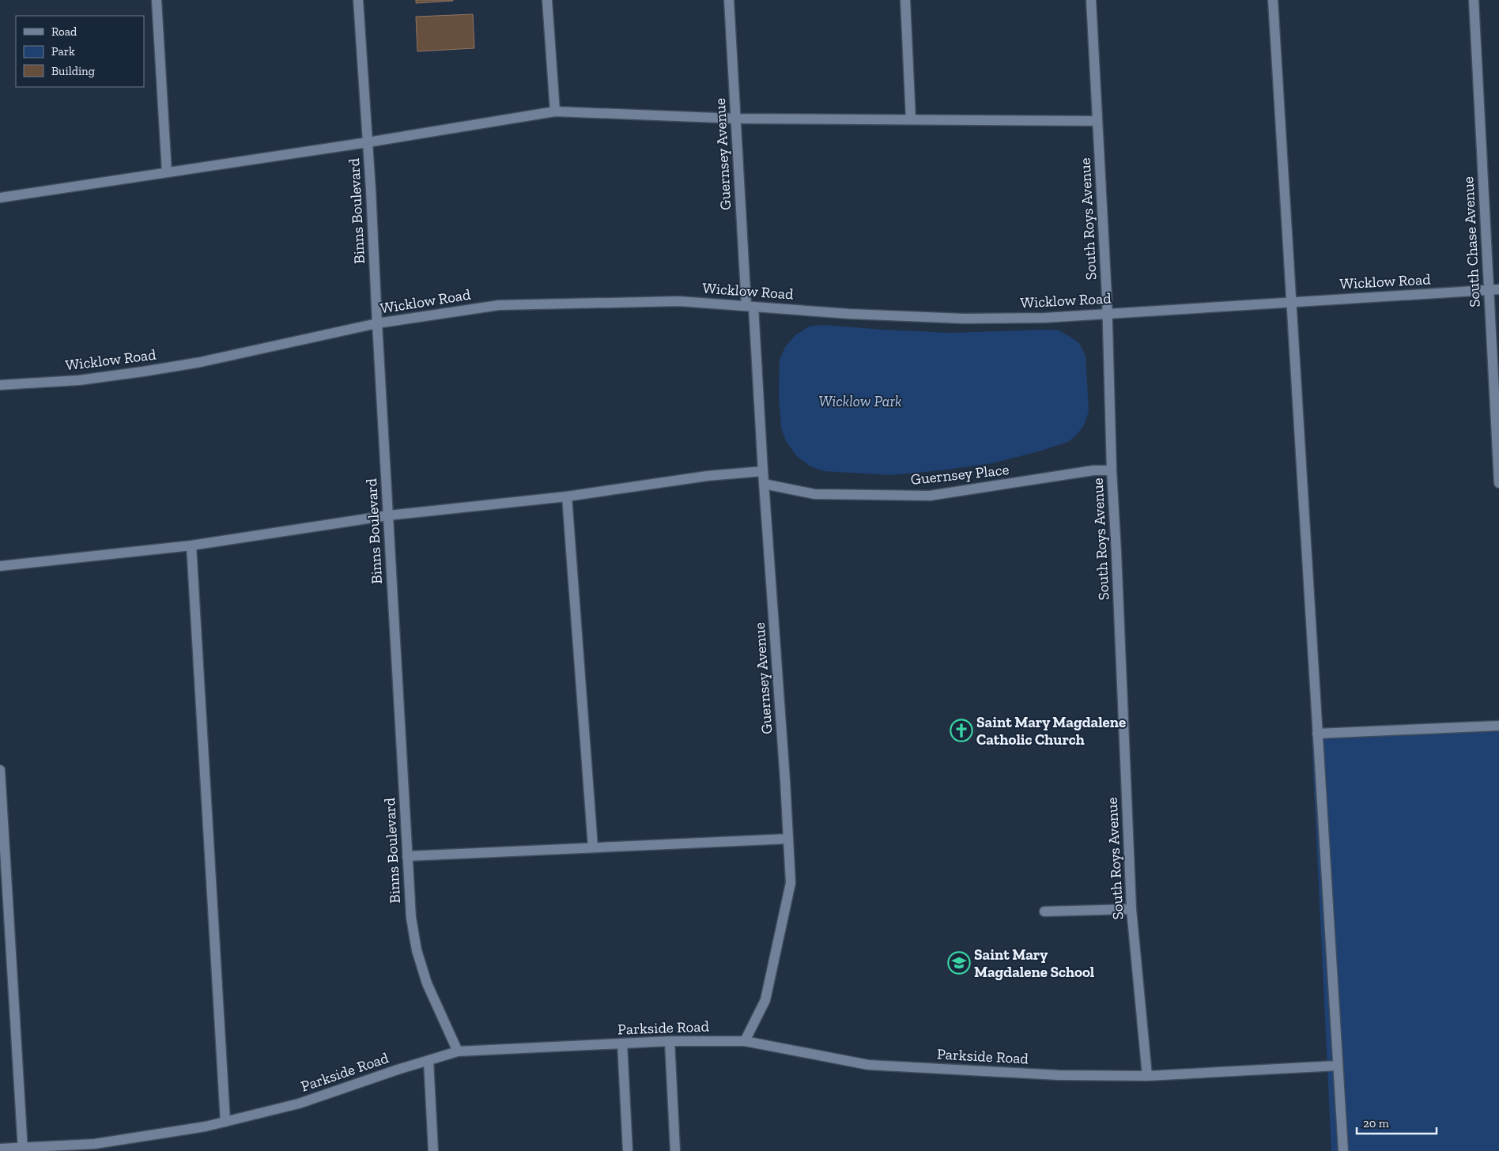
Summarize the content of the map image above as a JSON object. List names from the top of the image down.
{
  "streets": {
    "street": [
      "Guernsey Avenue",
      "Binns Boulevard",
      "South Roys Avenue",
      "South Chase Avenue",
      "Wicklow Road",
      "Guernsey Place",
      "Parkside Road"
    ]
  },
  "crossings": [
    ["Guernsey Avenue", "Wicklow Road"],
    ["Guernsey Avenue", "Guernsey Place"],
    ["Guernsey Avenue", "Parkside Road"],
    ["Binns Boulevard", "Wicklow Road"],
    ["Binns Boulevard", "Parkside Road"],
    ["South Roys Avenue", "Wicklow Road"],
    ["South Roys Avenue", "Guernsey Place"],
    ["South Roys Avenue", "Parkside Road"],
    ["South Chase Avenue", "Wicklow Road"]
  ],
  "parks": ["Wicklow Park"],
  "places": {
    "church": ["Saint Mary Magdalene Catholic Church"],
    "school or university": ["Saint Mary Magdalene School"]
  },
  "legend": ["Road", "Park", "Building"],
  "scale_bar": "20 m"
}
